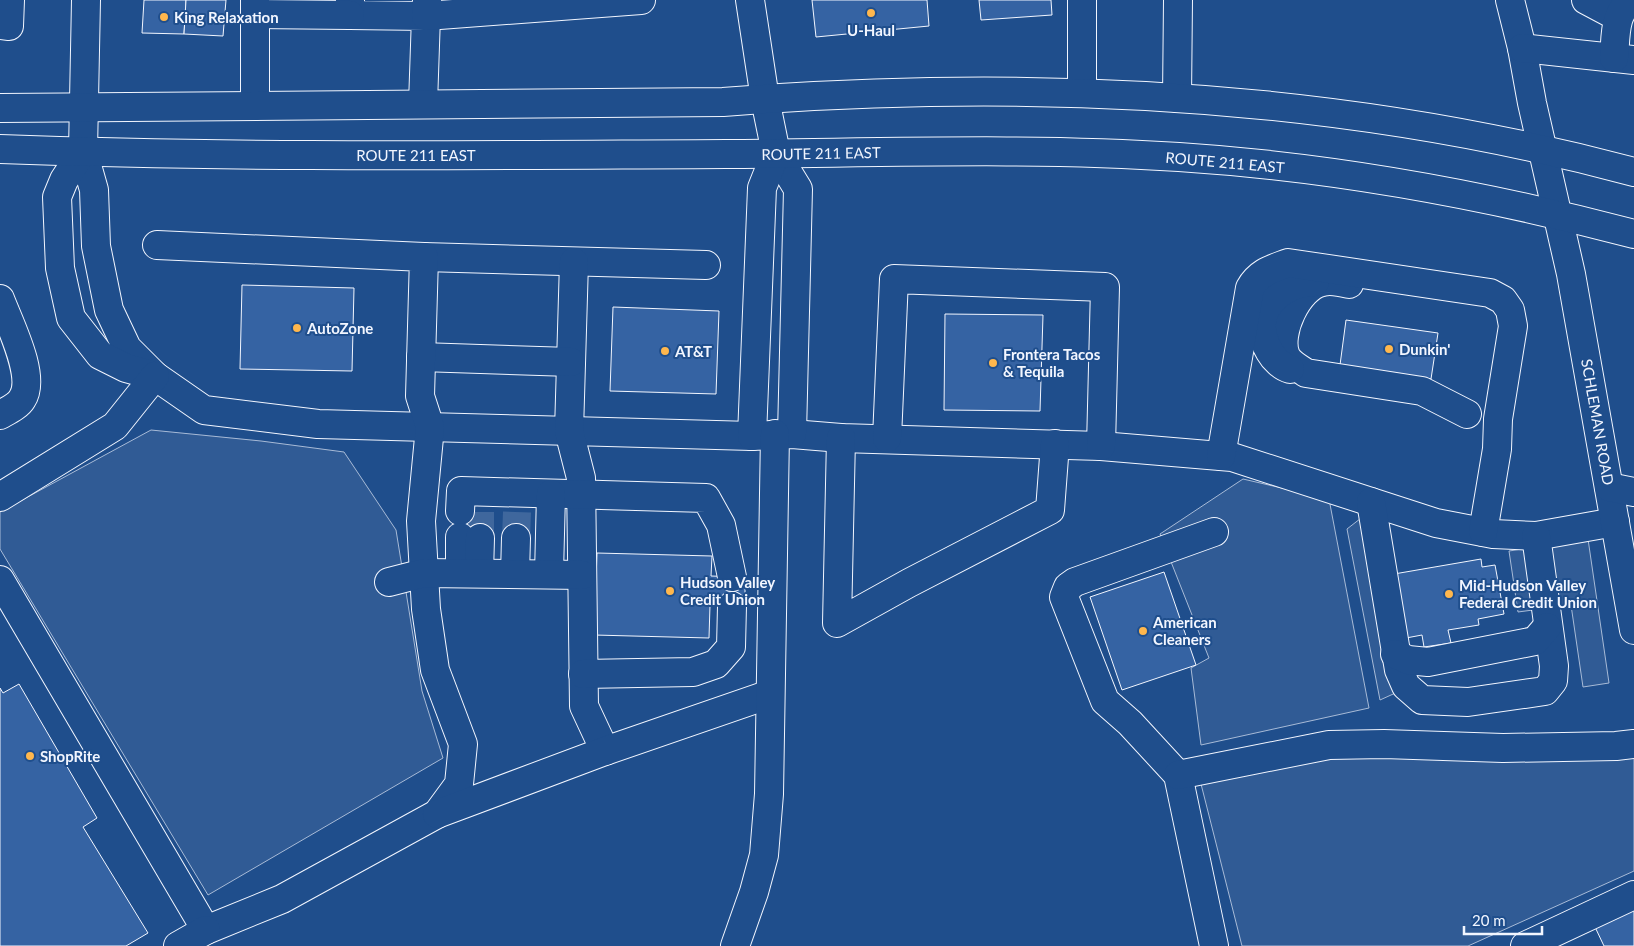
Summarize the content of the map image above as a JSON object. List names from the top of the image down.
{
  "streets": {
    "main road": ["ROUTE 211 EAST", "SCHLEMAN ROAD"]
  },
  "crossings": [
    ["ROUTE 211 EAST", "SCHLEMAN ROAD"]
  ],
  "places": [
    "U-Haul",
    "King Relaxation",
    "AutoZone",
    "Dunkin'",
    "AT&T",
    "Frontera Tacos & Tequila",
    "Hudson Valley Credit Union",
    "Mid-Hudson Valley Federal Credit Union",
    "American Cleaners",
    "ShopRite"
  ],
  "scale_bar": "20 m"
}
